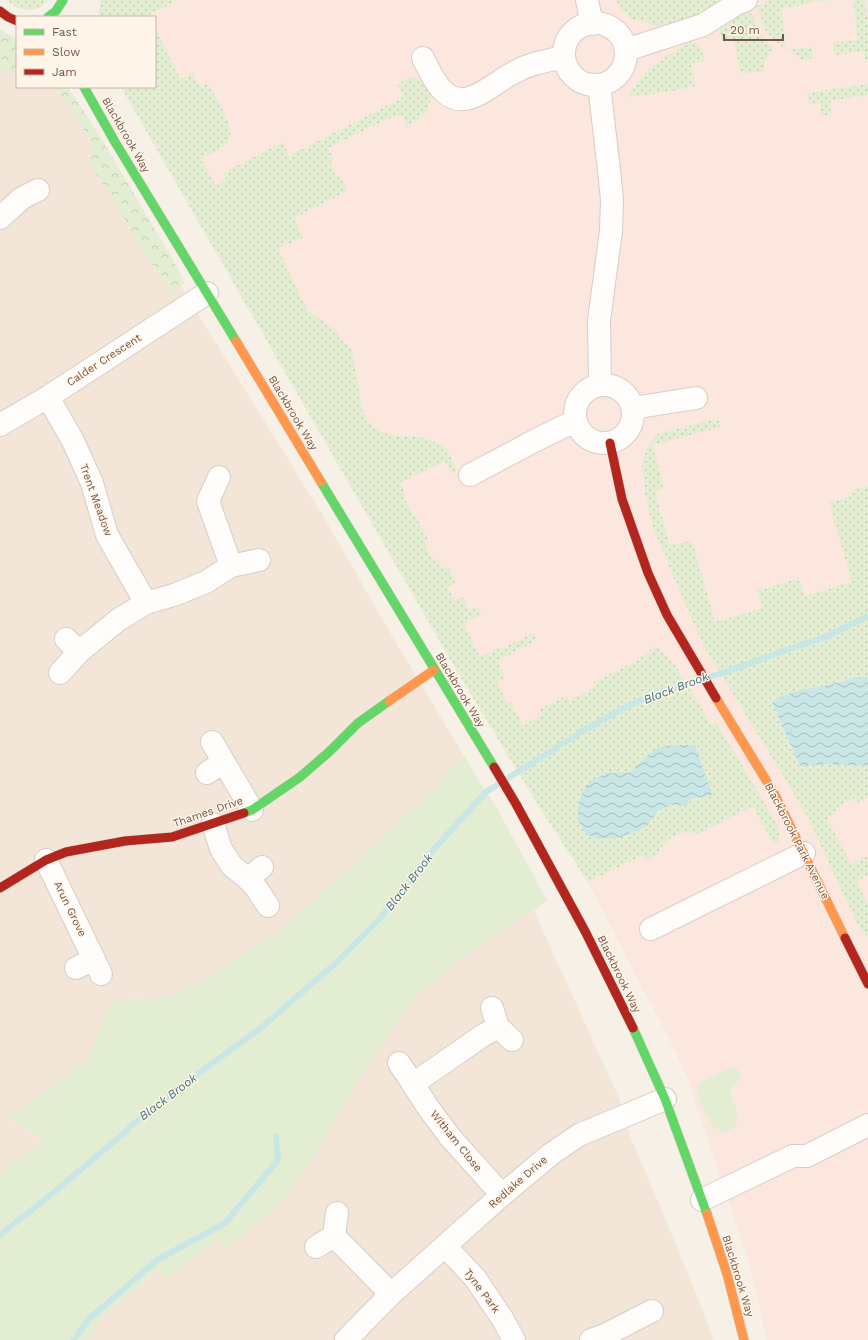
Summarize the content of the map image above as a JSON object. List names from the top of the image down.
{
  "streets": {
    "street": [
      "Blackbrook Way",
      "Calder Crescent",
      "Trent Meadow",
      "Thames Drive",
      "Blackbrook Park Avenue",
      "Arun Grove",
      "Witham Close",
      "Redlake Drive",
      "Tyne Park"
    ]
  },
  "crossings": [
    ["Blackbrook Way", "Calder Crescent"],
    ["Blackbrook Way", "Thames Drive"],
    ["Blackbrook Way", "Redlake Drive"],
    ["Calder Crescent", "Trent Meadow"],
    ["Thames Drive", "Arun Grove"],
    ["Witham Close", "Redlake Drive"],
    ["Redlake Drive", "Tyne Park"]
  ],
  "water": ["Black Brook"],
  "legend": ["Fast", "Slow", "Jam"],
  "scale_bar": "20 m"
}
